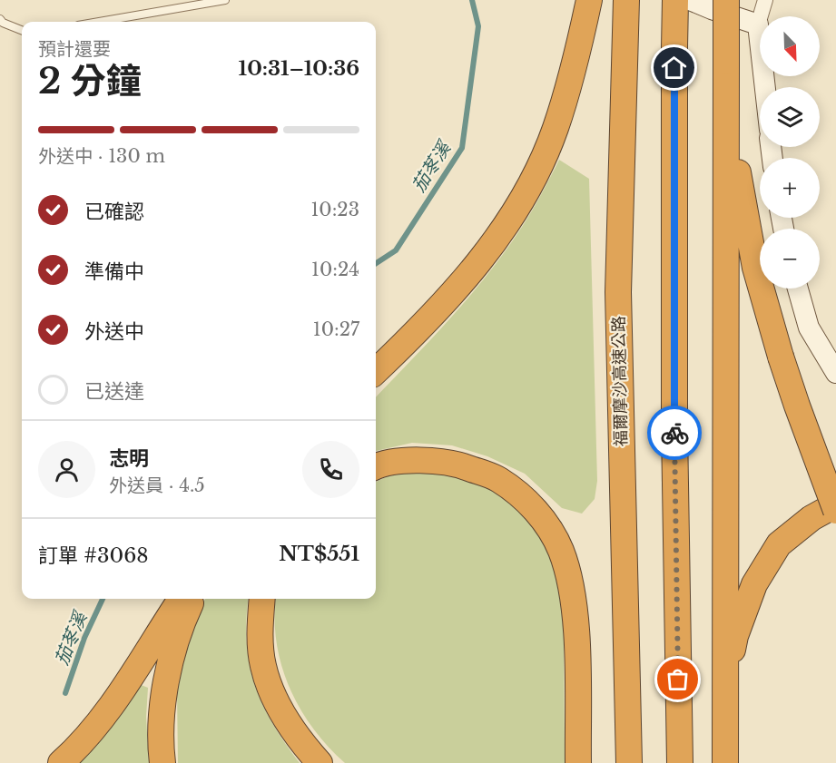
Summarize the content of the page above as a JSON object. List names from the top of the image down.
{
  "streets": {
    "highway": ["福爾摩沙高速公路"]
  },
  "water": ["茄苳溪"],
  "north": "bottom right",
  "page": {
    "map_buttons": ["+", "−"],
    "heading": ["2 分鐘", "預計還要", "10:31–10:36"],
    "panel": [
      "志明",
      "外送員 · 4.5",
      "訂單 #3068",
      "NT$551"
    ],
    "bar": "外送中 · 130 m",
    "list": [
      ["已確認", "10:23"],
      ["準備中", "10:24"],
      ["外送中", "10:27"],
      "已送達"
    ]
  }
}
